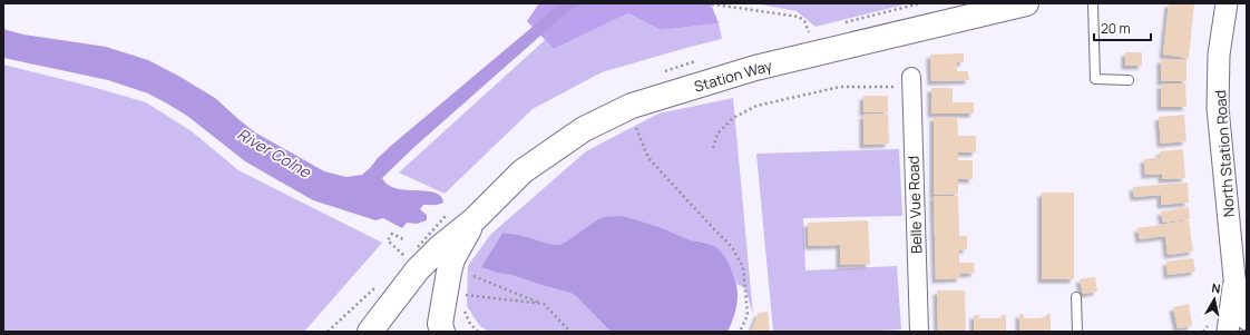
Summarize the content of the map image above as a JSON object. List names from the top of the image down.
{
  "streets": {
    "main road": ["Station Way"],
    "street": ["North Station Road", "Belle Vue Road"]
  },
  "water": ["River Colne"],
  "scale_bar": "20 m",
  "north": "top"
}
